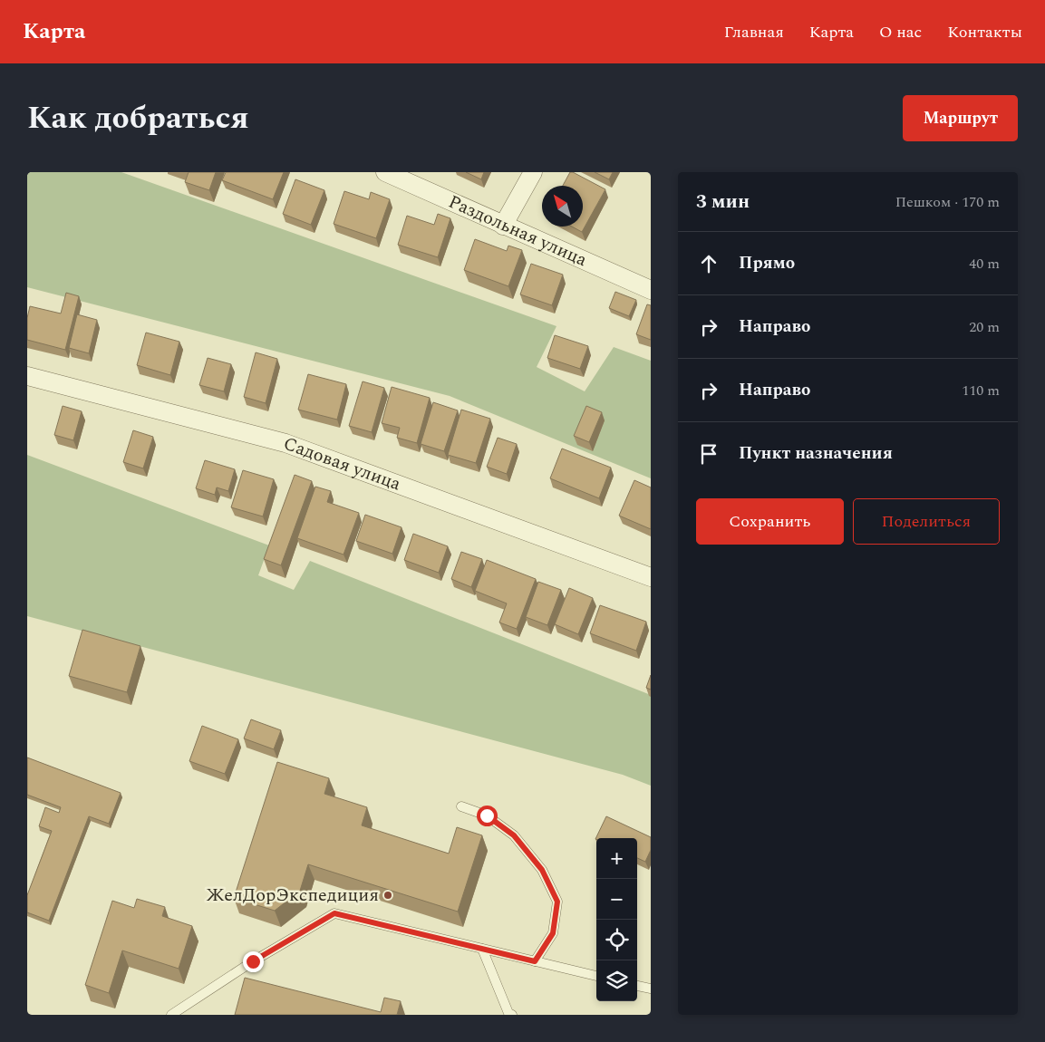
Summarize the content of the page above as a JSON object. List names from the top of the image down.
{
  "streets": {
    "street": ["Раздольная улица", "Садовая улица"]
  },
  "places": ["ЖелДорЭкспедиция"],
  "north": "top left",
  "page": {
    "header": "Карта",
    "nav": [
      "Главная",
      "Карта",
      "О нас",
      "Контакты"
    ],
    "title": "Как добраться",
    "buttons": [
      "Маршрут",
      ["Сохранить", "Поделиться"]
    ],
    "heading": ["3 мин", "Пешком · 170 m"],
    "list": [
      ["Прямо", "40 m"],
      ["Направо", "20 m"],
      ["Направо", "110 m"],
      "Пункт назначения"
    ],
    "map_buttons": ["+", "−"]
  }
}
